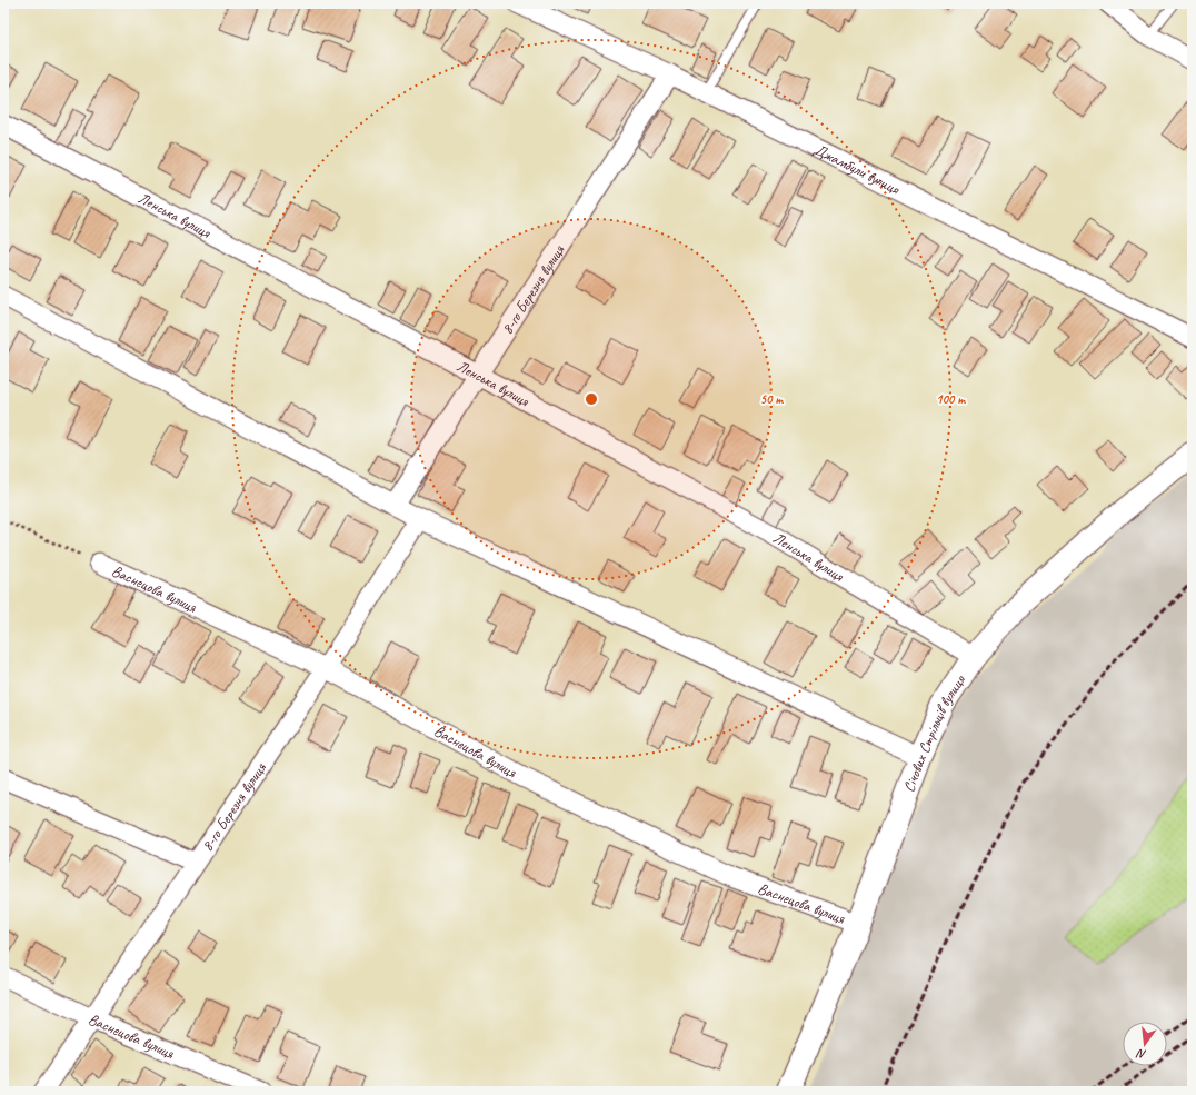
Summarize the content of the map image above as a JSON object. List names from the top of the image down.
{
  "streets": {
    "street": [
      "Джамбули вулиця",
      "Ленська вулиця",
      "8-го Березня вулиця",
      "Васнецова вулиця",
      "Січових Стрільців вулиця"
    ]
  },
  "crossings": [
    ["Джамбули вулиця", "8-го Березня вулиця"],
    ["Ленська вулиця", "8-го Березня вулиця"],
    ["Ленська вулиця", "Січових Стрільців вулиця"],
    ["8-го Березня вулиця", "Васнецова вулиця"],
    ["Васнецова вулиця", "Січових Стрільців вулиця"]
  ],
  "north": "bottom",
  "rings": ["50 m", "100 m"]
}
